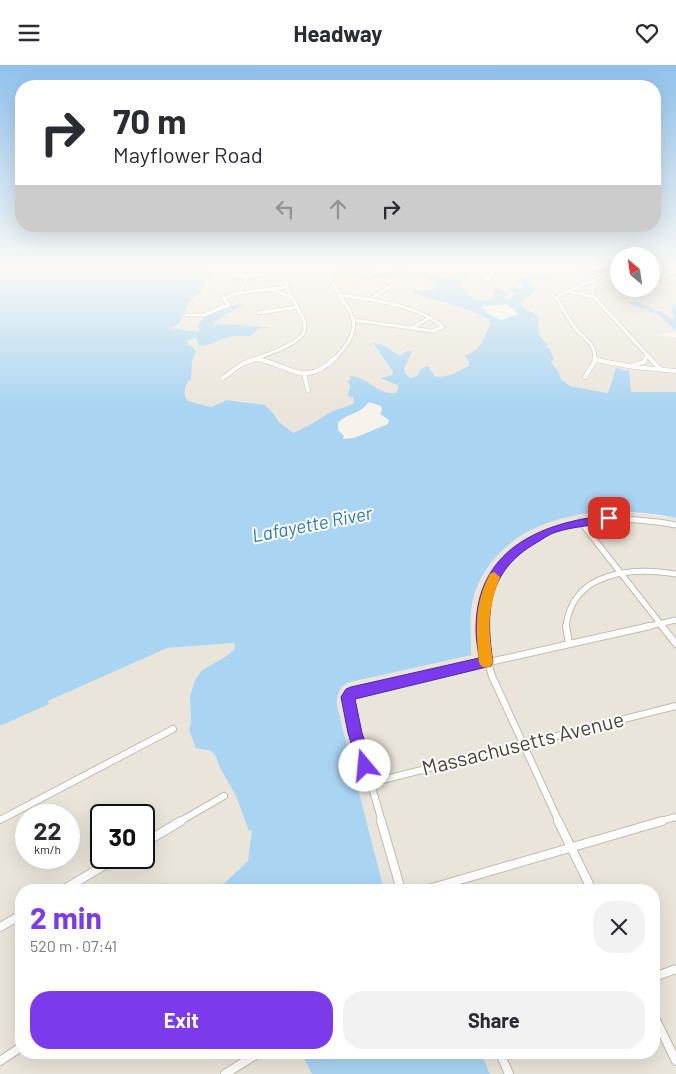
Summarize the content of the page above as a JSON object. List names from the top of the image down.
{
  "streets": {
    "street": ["Massachusetts Avenue"]
  },
  "water": ["Lafayette River"],
  "north": "top left",
  "page": {
    "header": "Headway",
    "turn": ["70 m", "Mayflower Road"],
    "speed": "22 km/h",
    "limit": "30",
    "heading": ["2 min", "520 m · 07:41"],
    "buttons": ["Exit", "Share"]
  }
}
